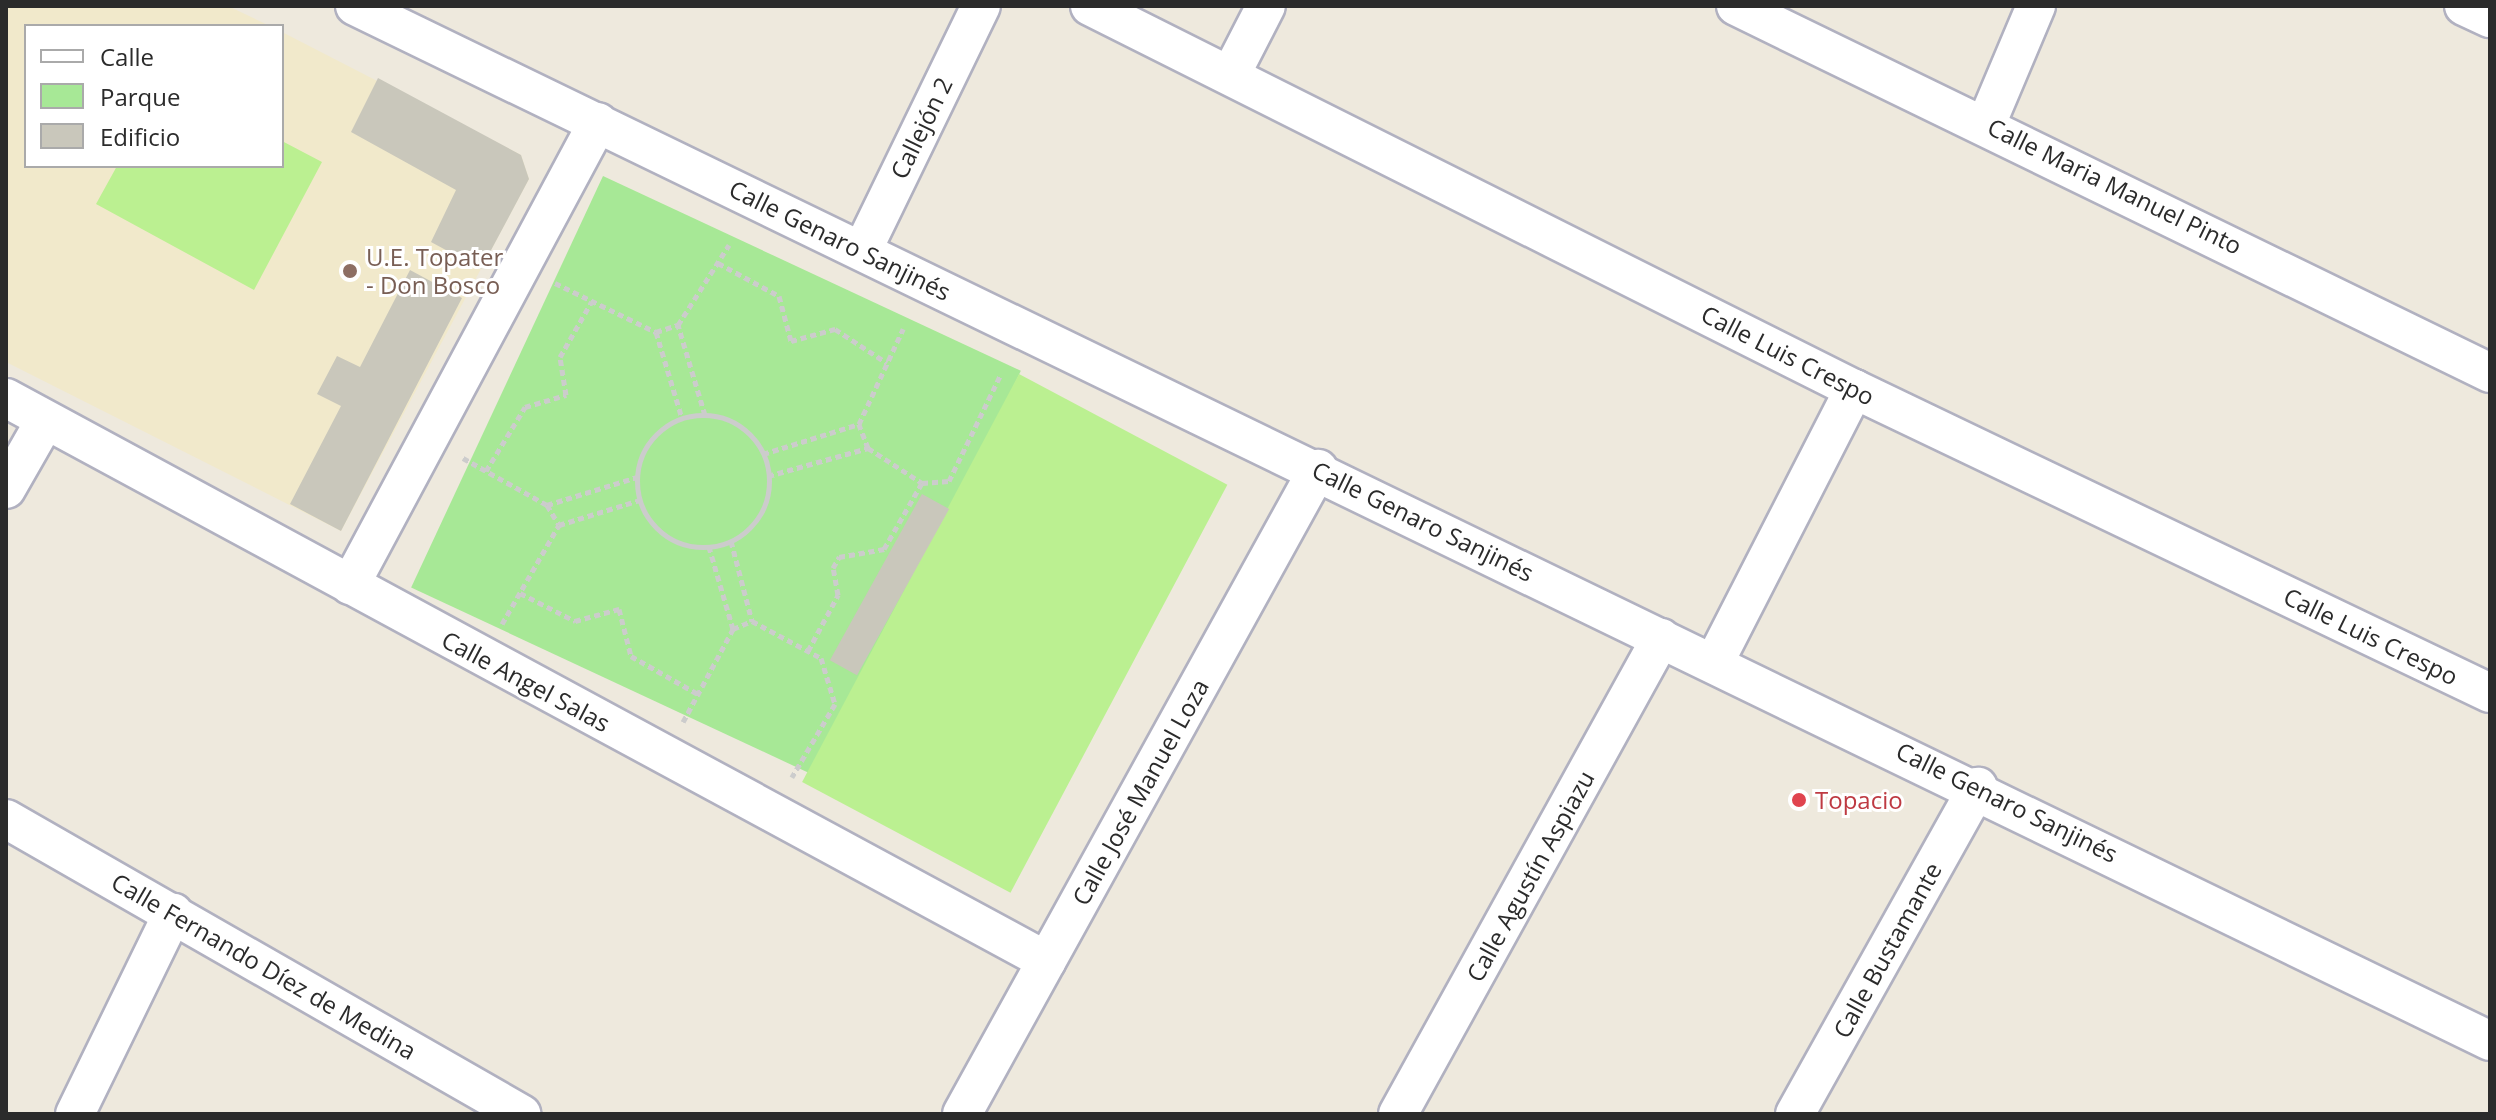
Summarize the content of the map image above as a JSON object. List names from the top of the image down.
{
  "streets": {
    "street": [
      "Callejón 2",
      "Calle Maria Manuel Pinto",
      "Calle Genaro Sanjinés",
      "Calle Luis Crespo",
      "Calle Angel Salas",
      "Calle José Manuel Loza",
      "Calle Agustín Aspiazu",
      "Calle Bustamante",
      "Calle Fernando Díez de Medina"
    ]
  },
  "crossings": [
    ["Callejón 2", "Calle Genaro Sanjinés"],
    ["Calle Genaro Sanjinés", "Calle José Manuel Loza"],
    ["Calle Genaro Sanjinés", "Calle Agustín Aspiazu"],
    ["Calle Genaro Sanjinés", "Calle Bustamante"],
    ["Calle Angel Salas", "Calle José Manuel Loza"]
  ],
  "places": ["U.E. Topater - Don Bosco", "Topacio"],
  "legend": ["Calle", "Parque", "Edificio"]
}
